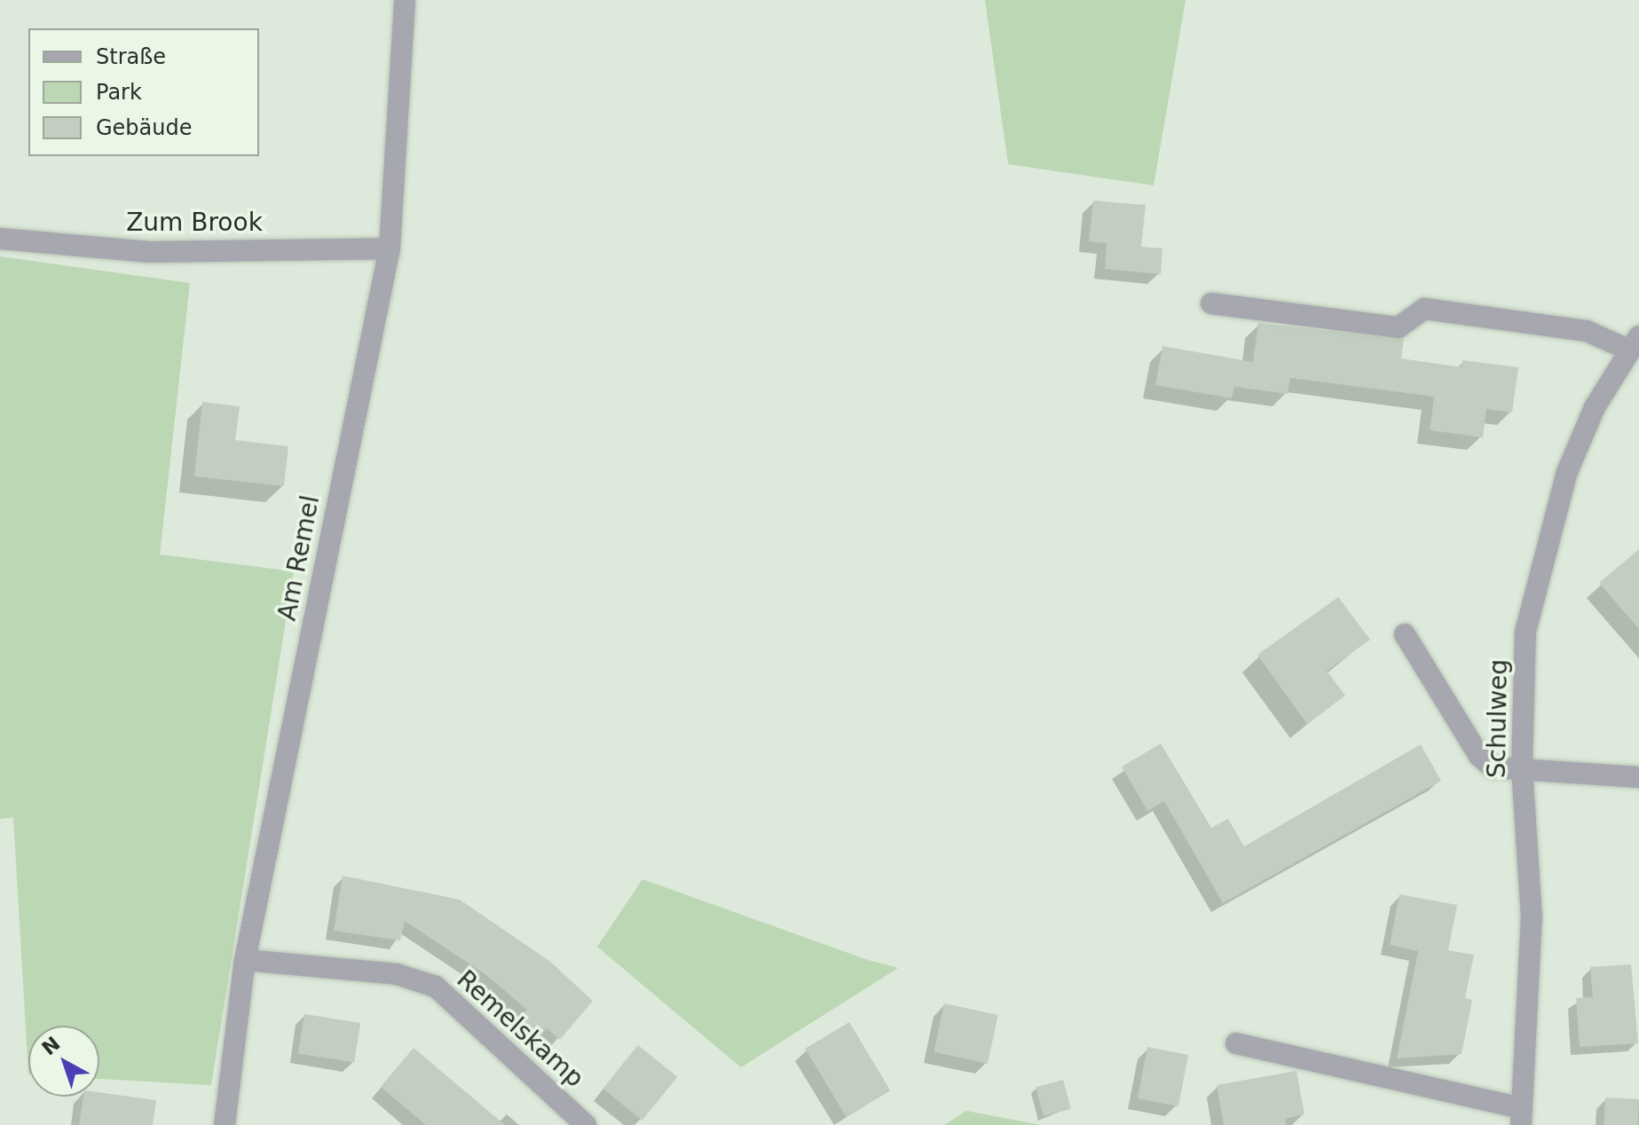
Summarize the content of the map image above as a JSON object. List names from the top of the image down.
{
  "streets": {
    "street": [
      "Zum Brook",
      "Am Remel",
      "Schulweg",
      "Remelskamp"
    ]
  },
  "crossings": [
    ["Zum Brook", "Am Remel"],
    ["Am Remel", "Remelskamp"]
  ],
  "legend": ["Straße", "Park", "Gebäude"],
  "north": "top left"
}
